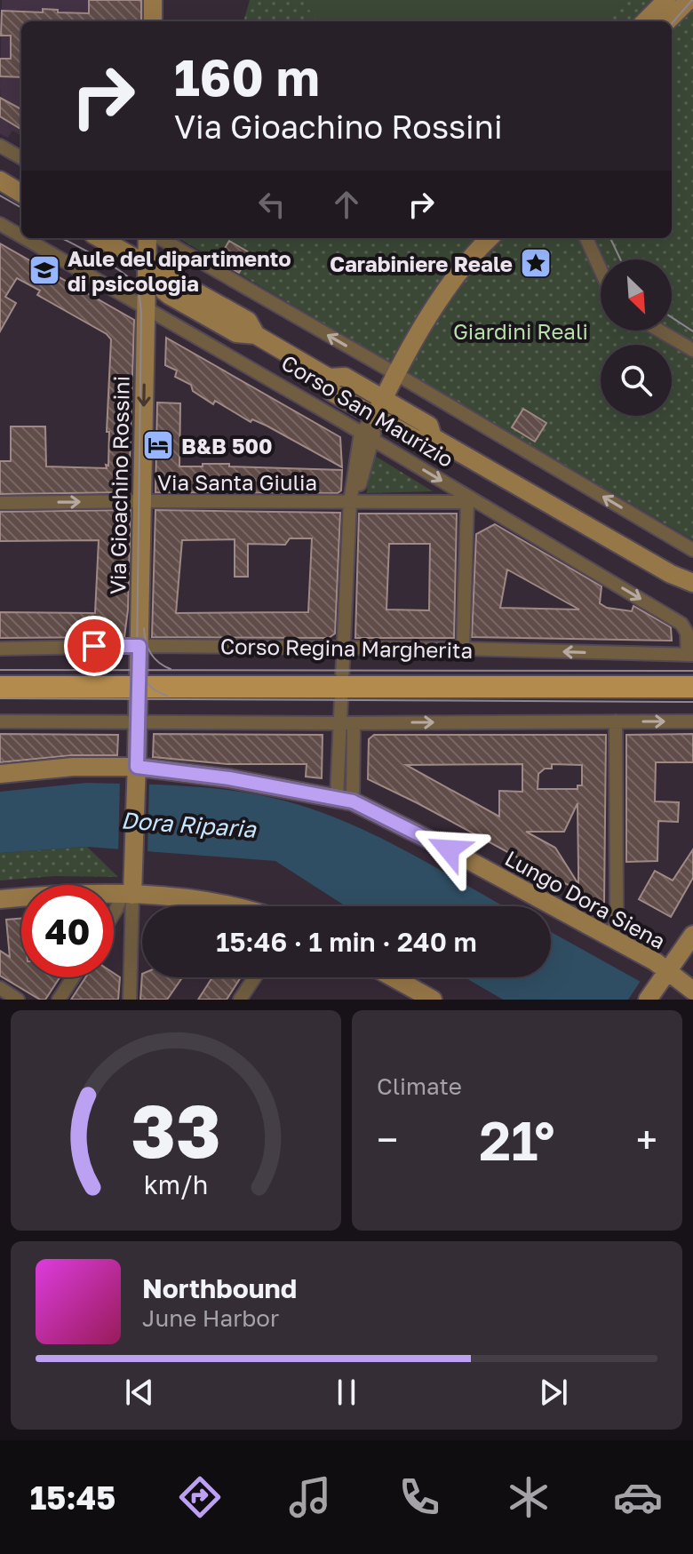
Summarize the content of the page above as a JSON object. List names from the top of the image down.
{
  "streets": {
    "main road": ["Corso Regina Margherita"],
    "street": [
      "Corso San Maurizio",
      "Via Santa Giulia",
      "Via Gioachino Rossini",
      "Lungo Dora Siena"
    ]
  },
  "crossings": [
    ["Corso San Maurizio", "Via Santa Giulia"],
    ["Corso San Maurizio", "Via Gioachino Rossini"],
    ["Corso San Maurizio", "Corso Regina Margherita"],
    ["Via Santa Giulia", "Via Gioachino Rossini"],
    ["Via Gioachino Rossini", "Corso Regina Margherita"],
    ["Via Gioachino Rossini", "Lungo Dora Siena"]
  ],
  "water": ["Dora Riparia"],
  "parks": ["Giardini Reali"],
  "places": {
    "place": ["Carabiniere Reale"],
    "school or university": ["Aule del dipartimento di psicologia"],
    "hotel": ["B&B 500"]
  },
  "north": "bottom right",
  "page": {
    "turn": ["160 m", "Via Gioachino Rossini"],
    "limit": "40",
    "trip": "15:46 · 1 min · 240 m",
    "tile": "Climate",
    "heat": ["−", "21°", "+"],
    "song": ["Northbound", "June Harbor"],
    "tabs": "15:45",
    "gauge": ["33", "km/h"]
  }
}
